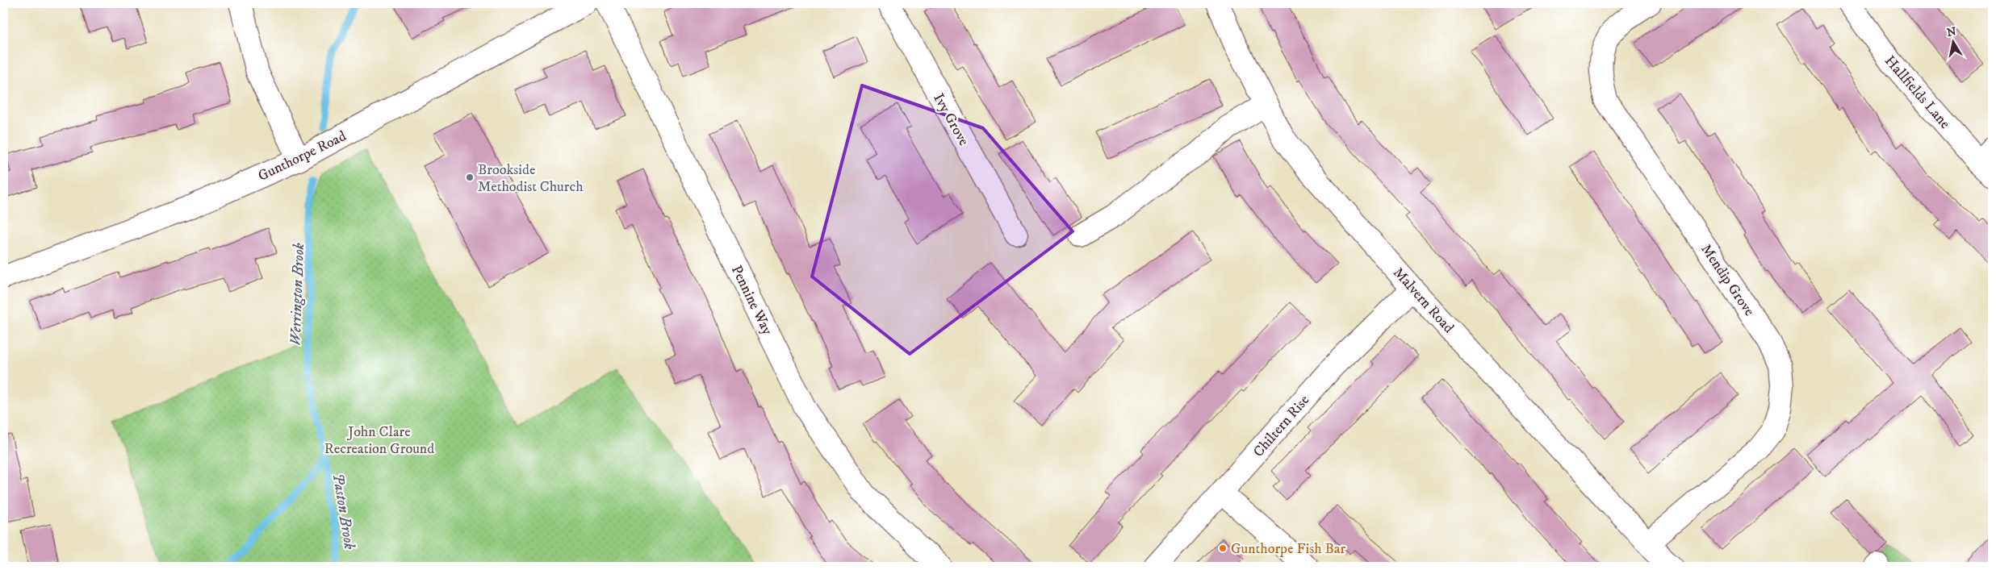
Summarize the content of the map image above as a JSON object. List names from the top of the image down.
{
  "streets": {
    "street": [
      "Hallfields Lane",
      "Ivy Grove",
      "Gunthorpe Road",
      "Mendip Grove",
      "Pennine Way",
      "Malvern Road",
      "Chiltern Rise"
    ]
  },
  "crossings": [
    ["Mendip Grove", "Malvern Road"],
    ["Malvern Road", "Chiltern Rise"]
  ],
  "water": ["Werrington Brook", "Paston Brook"],
  "parks": ["John Clare Recreation Ground"],
  "places": ["Brookside Methodist Church", "Gunthorpe Fish Bar"],
  "north": "top"
}
